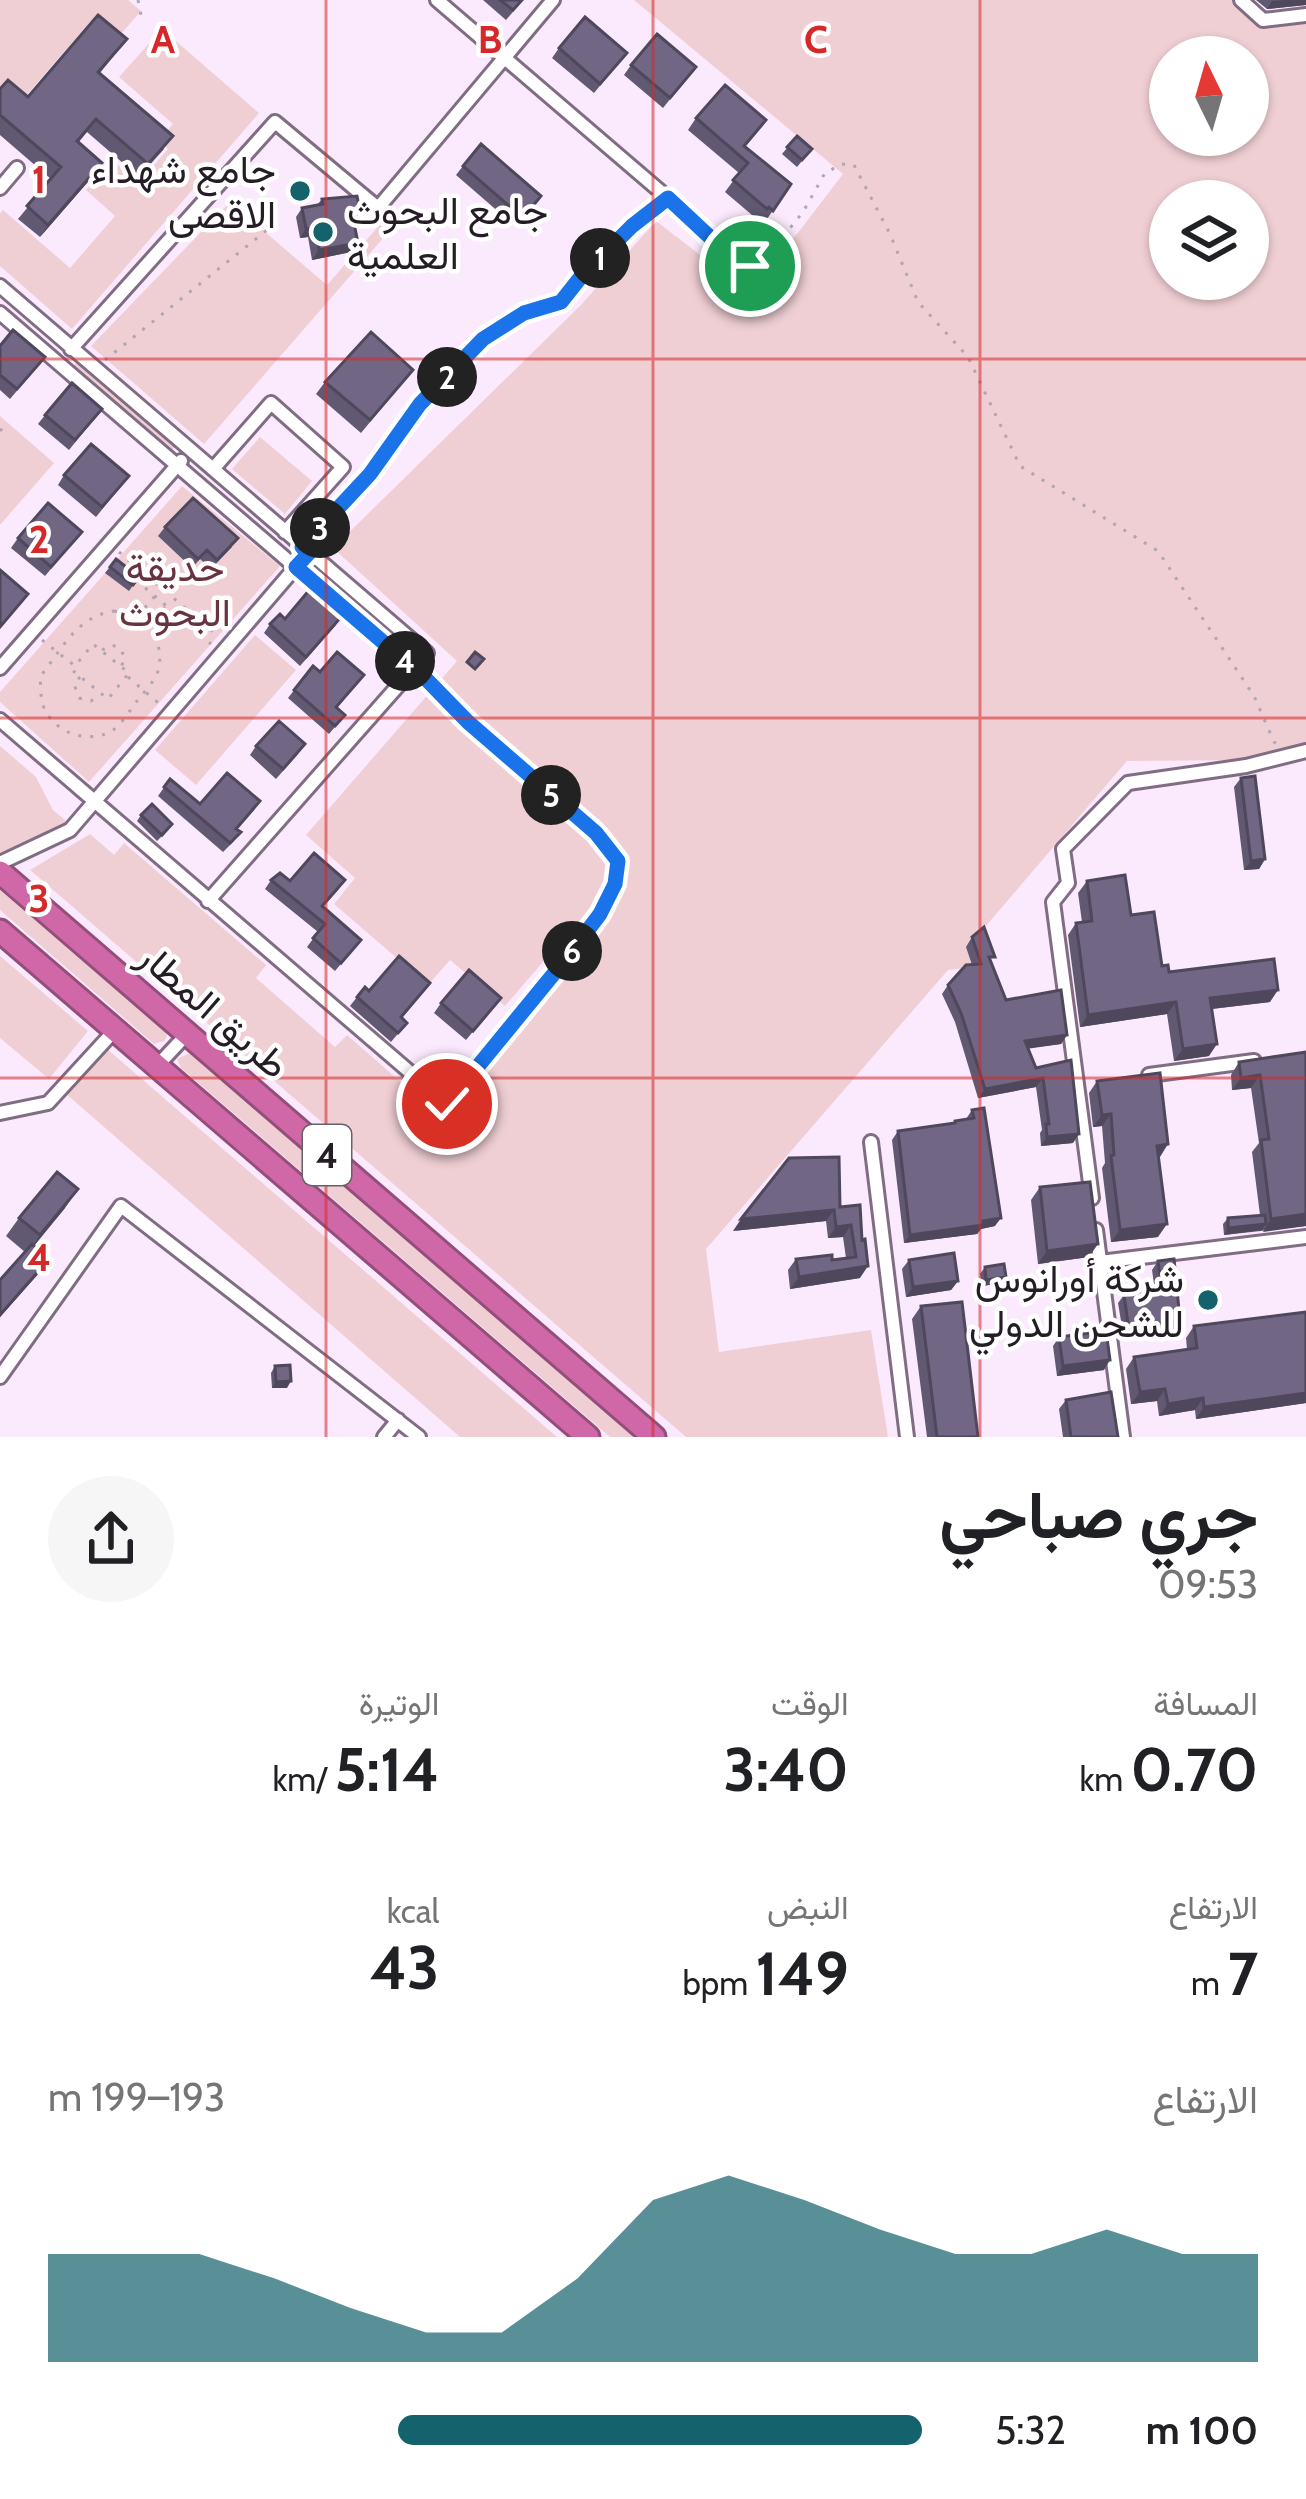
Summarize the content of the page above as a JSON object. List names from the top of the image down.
{
  "streets": {
    "highway": ["طريق المطار", "4"]
  },
  "parks": ["حديقة البحوث"],
  "places": ["جامع شهداء الاقصى", "جامع البحوث العلمية", "شركة أورانوس للشحن الدولي"],
  "north": "top",
  "page": {
    "pins": [
      "1",
      "2",
      "3",
      "4",
      "5",
      "6"
    ],
    "heading": ["جري صباحي", "09:53"],
    "stats": [
      ["المسافة", "0.70 km"],
      ["الوقت", "3:40"],
      ["الوتيرة", "5:14 /km"],
      ["الارتفاع", "7 m"],
      ["النبض", "149 bpm"],
      ["kcal", "43"]
    ],
    "chart": ["الارتفاع", "193–199 m"],
    "list": [
      {
        "name": "100 m",
        "note": "5:32"
      }
    ]
  },
  "grid": {
    "columns": ["A", "B", "C"],
    "rows": [
      "1",
      "2",
      "3",
      "4"
    ]
  }
}
